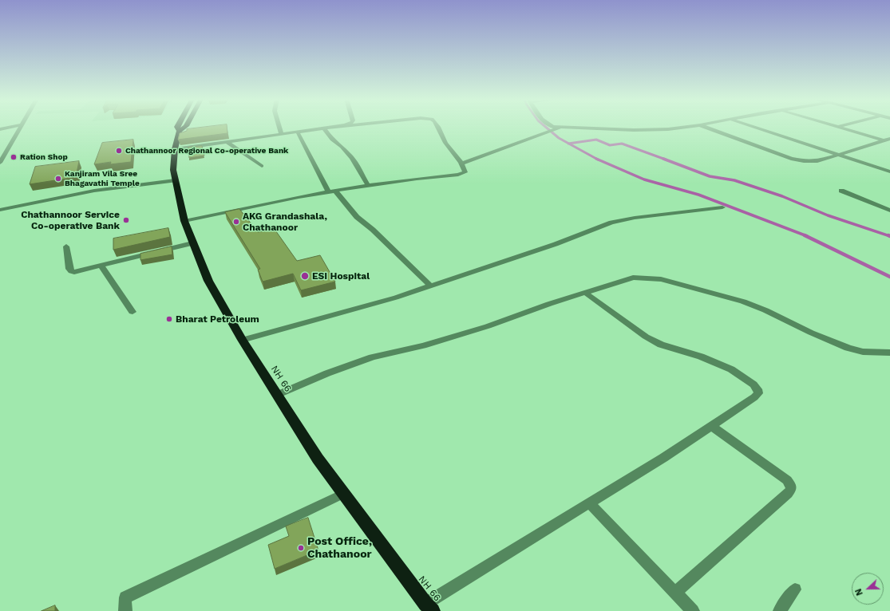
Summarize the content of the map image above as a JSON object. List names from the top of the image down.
{
  "streets": {
    "highway": ["NH 66"]
  },
  "places": [
    "Chathannoor Regional Co-operative Bank",
    "Ration Shop",
    "Kanjiram Vila Sree Bhagavathi Temple",
    "Chathannoor Service Co-operative Bank",
    "AKG Grandashala, Chathanoor",
    "ESI Hospital",
    "Bharat Petroleum",
    "Post Office, Chathanoor"
  ],
  "north": "left"
}
